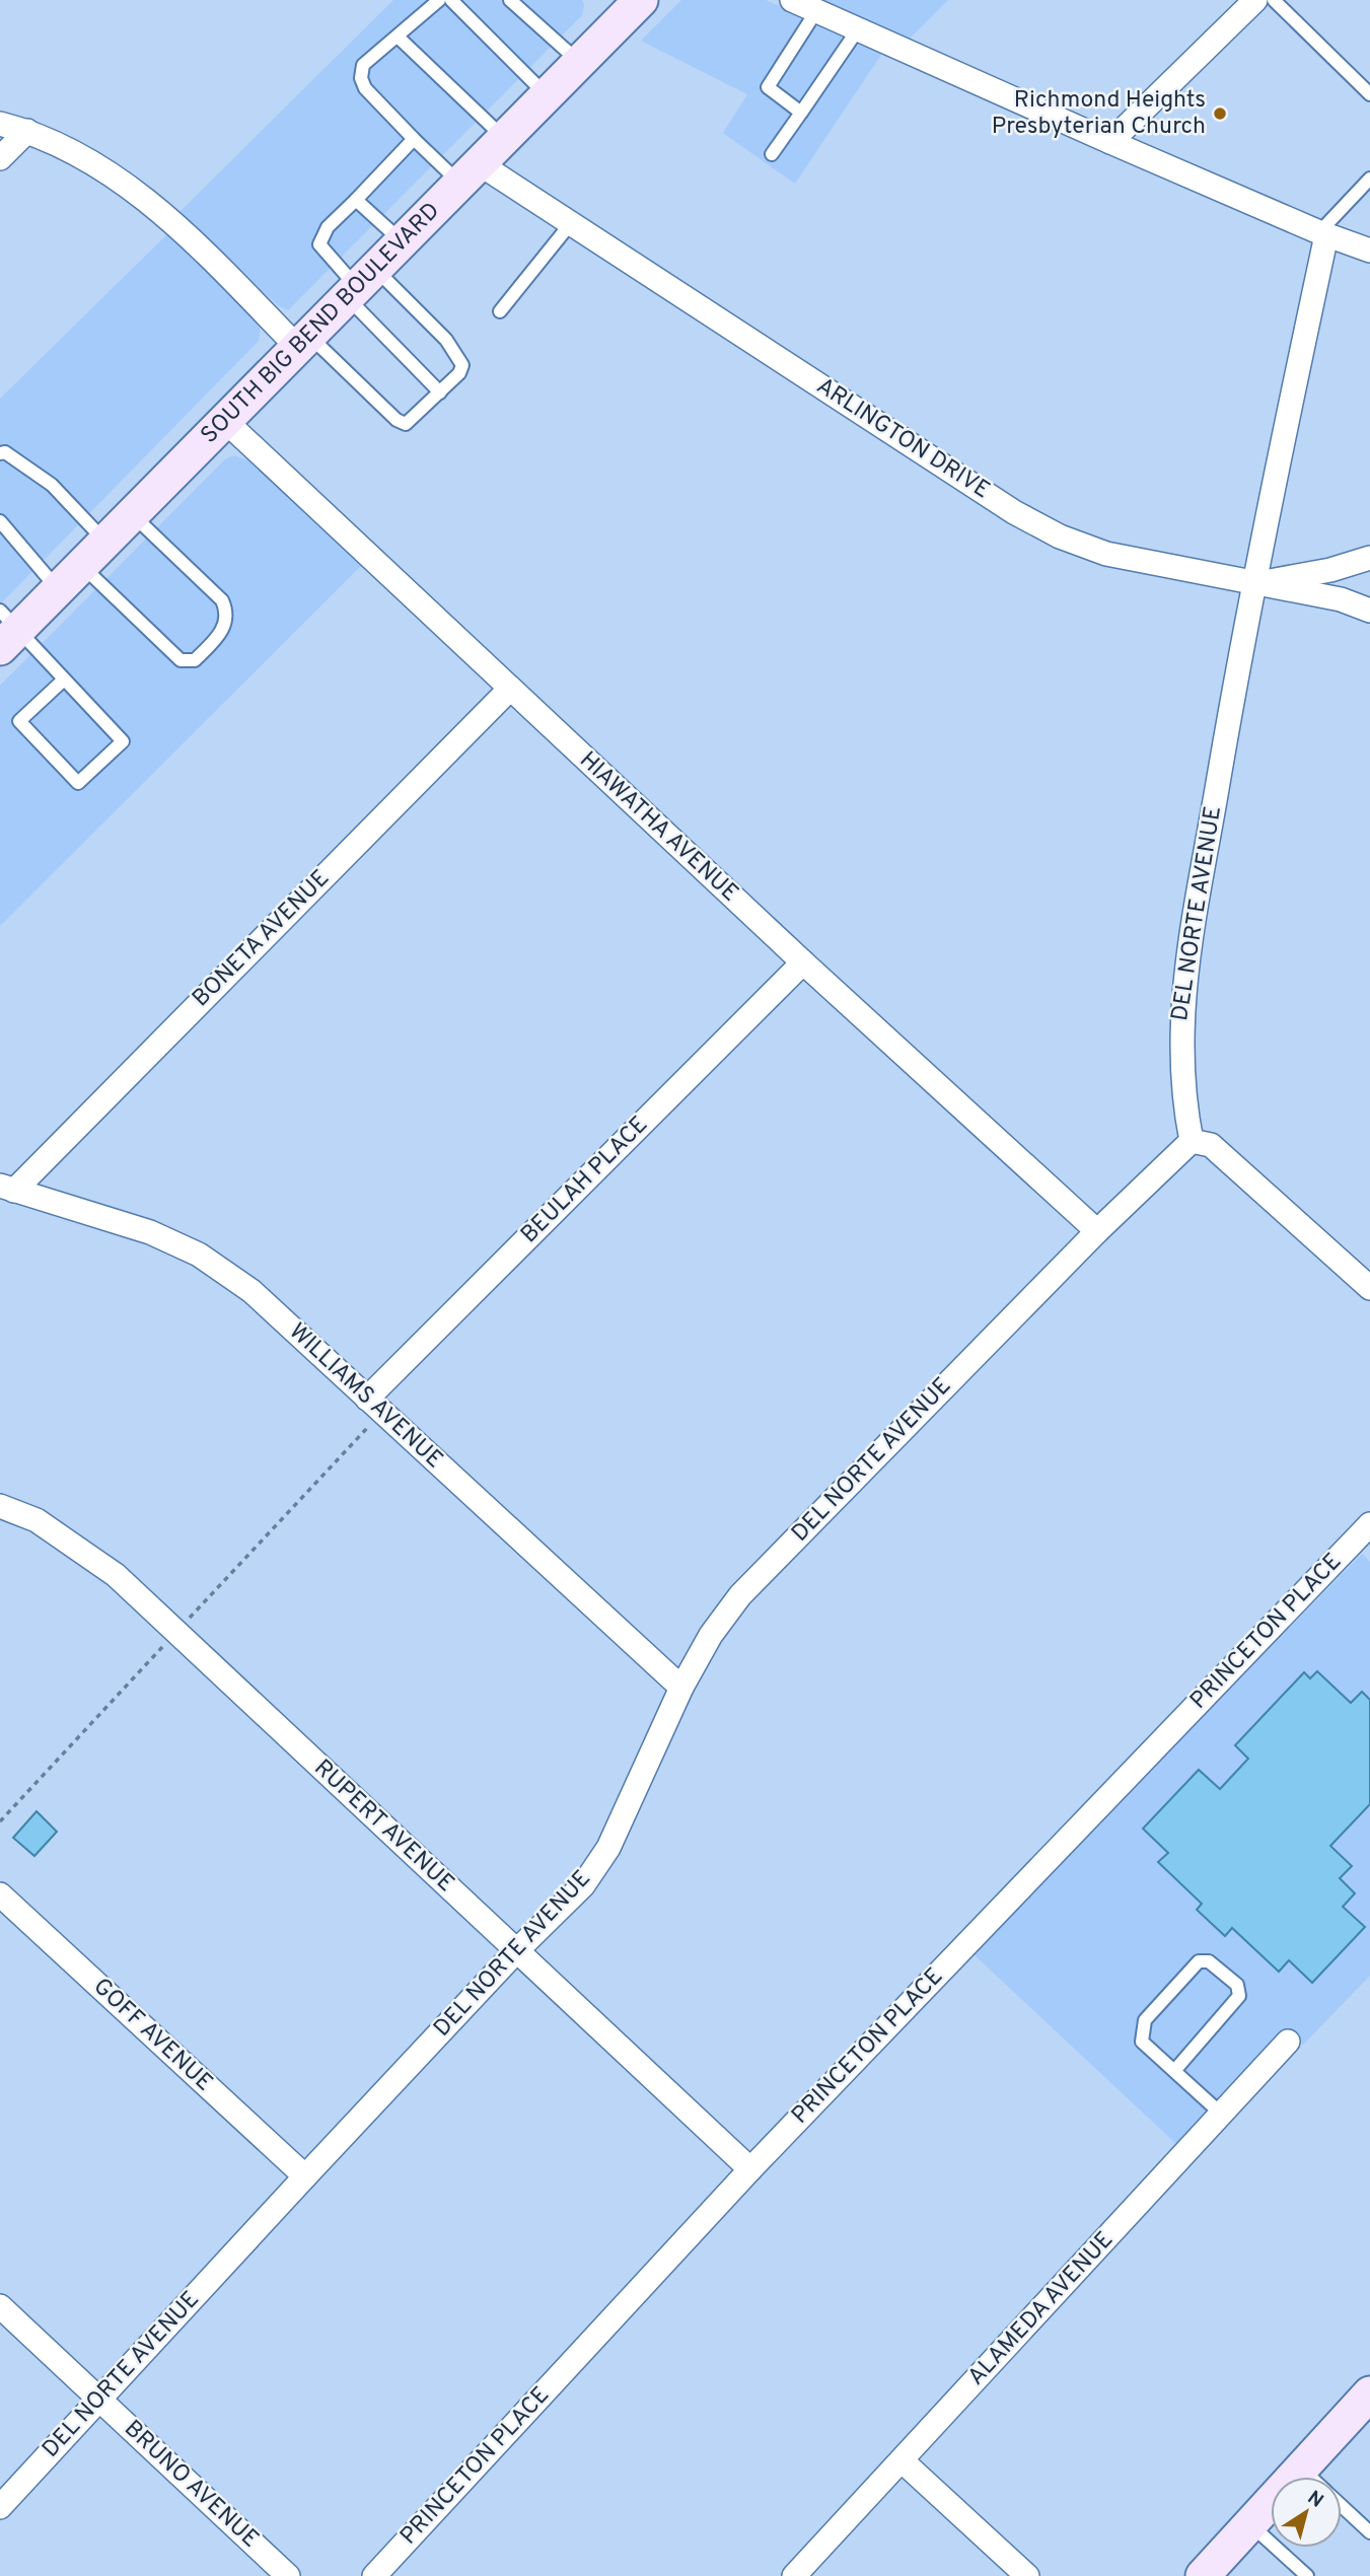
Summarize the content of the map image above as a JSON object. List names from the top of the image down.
{
  "streets": {
    "main road": ["SOUTH BIG BEND BOULEVARD"],
    "street": [
      "ARLINGTON DRIVE",
      "HIAWATHA AVENUE",
      "DEL NORTE AVENUE",
      "BONETA AVENUE",
      "BEULAH PLACE",
      "WILLIAMS AVENUE",
      "PRINCETON PLACE",
      "RUPERT AVENUE",
      "GOFF AVENUE",
      "ALAMEDA AVENUE",
      "BRUNO AVENUE"
    ]
  },
  "crossings": [
    ["SOUTH BIG BEND BOULEVARD", "ARLINGTON DRIVE"],
    ["SOUTH BIG BEND BOULEVARD", "HIAWATHA AVENUE"],
    ["ARLINGTON DRIVE", "DEL NORTE AVENUE"],
    ["HIAWATHA AVENUE", "DEL NORTE AVENUE"],
    ["HIAWATHA AVENUE", "BONETA AVENUE"],
    ["HIAWATHA AVENUE", "BEULAH PLACE"],
    ["DEL NORTE AVENUE", "WILLIAMS AVENUE"],
    ["DEL NORTE AVENUE", "RUPERT AVENUE"],
    ["DEL NORTE AVENUE", "GOFF AVENUE"],
    ["DEL NORTE AVENUE", "BRUNO AVENUE"],
    ["BONETA AVENUE", "WILLIAMS AVENUE"],
    ["BEULAH PLACE", "WILLIAMS AVENUE"],
    ["PRINCETON PLACE", "RUPERT AVENUE"]
  ],
  "places": ["Richmond Heights Presbyterian Church"],
  "north": "top right"
}
